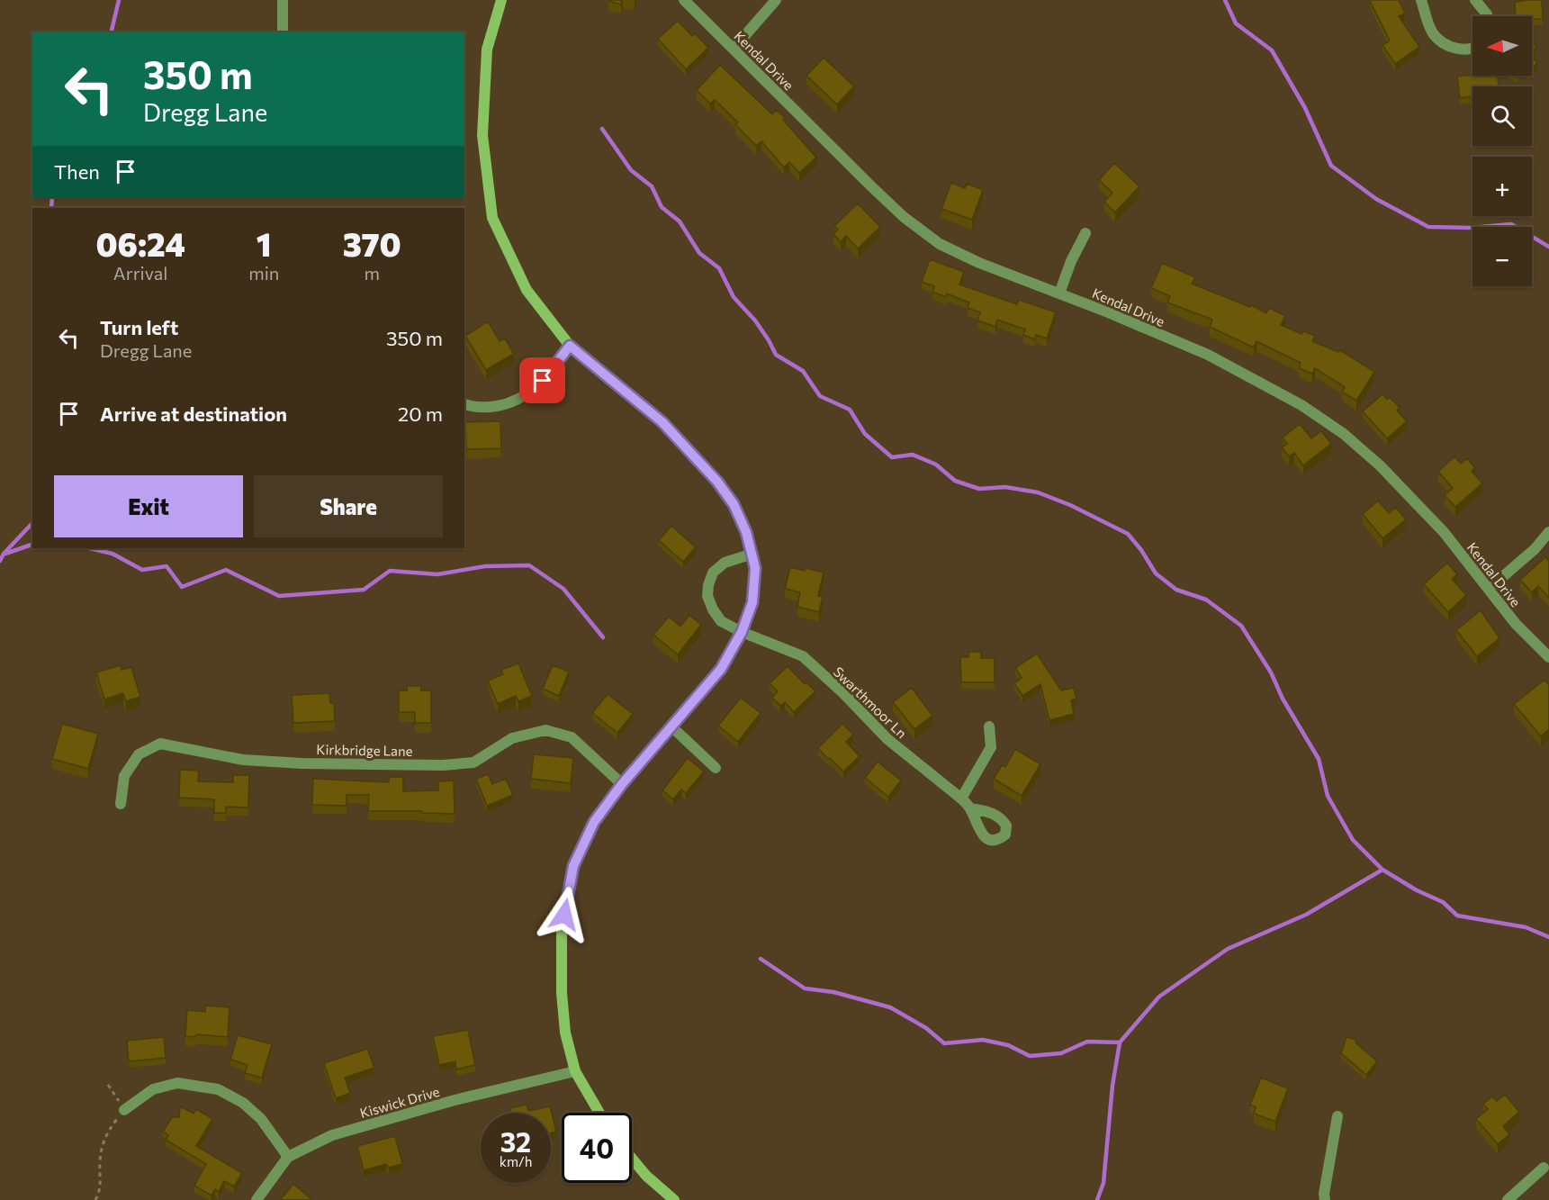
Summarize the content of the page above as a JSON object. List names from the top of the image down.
{
  "streets": {
    "street": [
      "Kendal Drive",
      "Swarthmoor Ln",
      "Kirkbridge Lane",
      "Kiswick Drive"
    ]
  },
  "north": "left",
  "page": {
    "map_buttons": ["+", "−"],
    "turn": ["350 m", "Dregg Lane"],
    "then": "Then",
    "eta": [
      "06:24",
      "Arrival",
      "1",
      "min",
      "370",
      "m"
    ],
    "list": [
      {
        "name": "Turn left",
        "note": "Dregg Lane",
        "value": "350 m"
      },
      {
        "name": "Arrive at destination",
        "value": "20 m"
      }
    ],
    "buttons": ["Exit", "Share"],
    "speed": "32 km/h",
    "limit": "40"
  }
}
